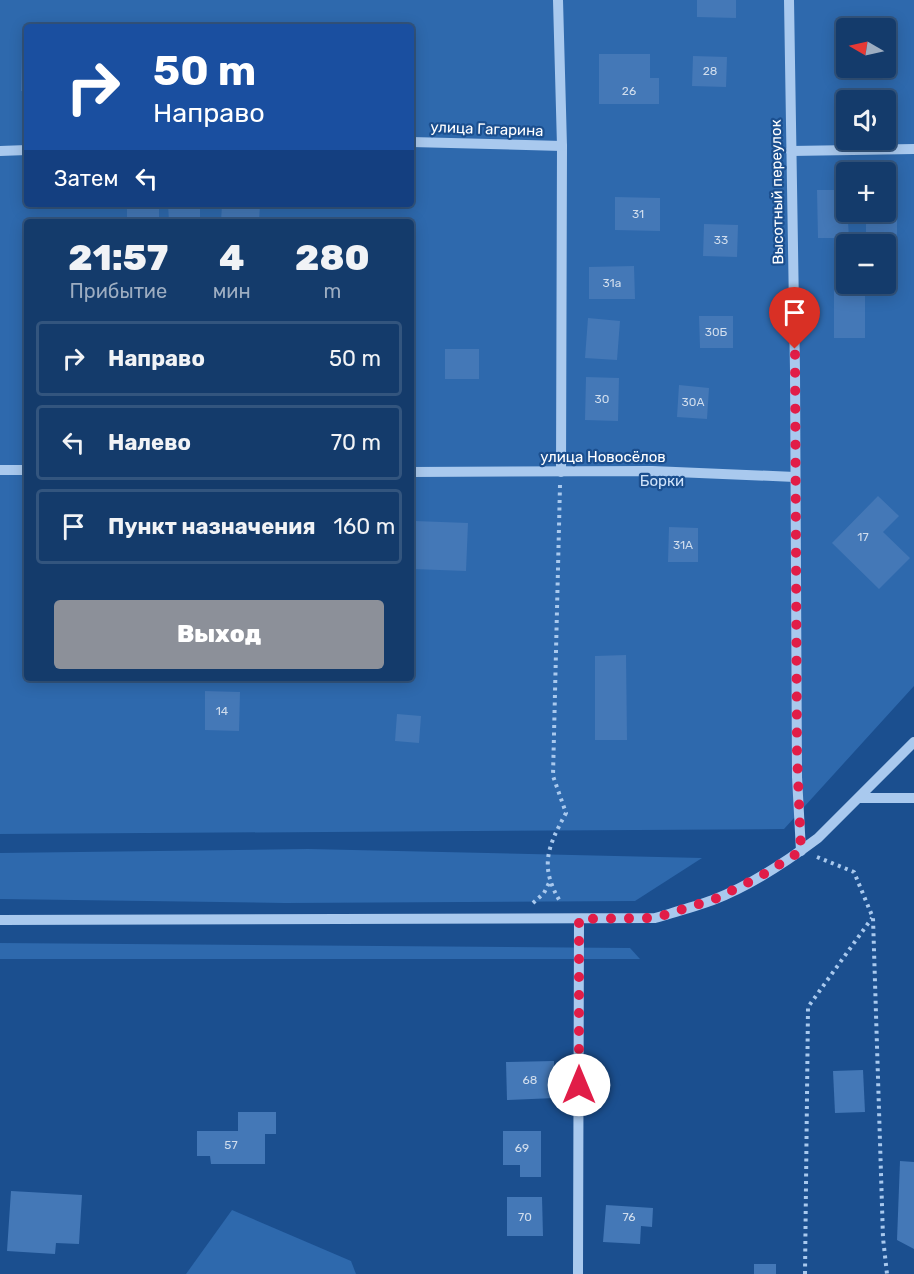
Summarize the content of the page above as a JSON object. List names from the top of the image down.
{
  "streets": {
    "street": ["улица Гагарина", "Высотный переулок", "улица Новосёлов"]
  },
  "crossings": [
    ["Высотный переулок", "улица Новосёлов"]
  ],
  "parks": ["Борки"],
  "house_numbers": [
    "28",
    "26",
    "31",
    "33",
    "31а",
    "30Б",
    "30",
    "30А",
    "17",
    "31А",
    "14",
    "68",
    "57",
    "69",
    "70",
    "76"
  ],
  "north": "left",
  "page": {
    "map_buttons": ["+", "−"],
    "turn": ["50 m", "Направо"],
    "then": "Затем",
    "eta": [
      "21:57",
      "Прибытие",
      "4",
      "мин",
      "280",
      "m"
    ],
    "list": [
      {
        "name": "Направо",
        "value": "50 m"
      },
      {
        "name": "Налево",
        "value": "70 m"
      },
      {
        "name": "Пункт назначения",
        "value": "160 m"
      }
    ],
    "buttons": "Выход"
  }
}
